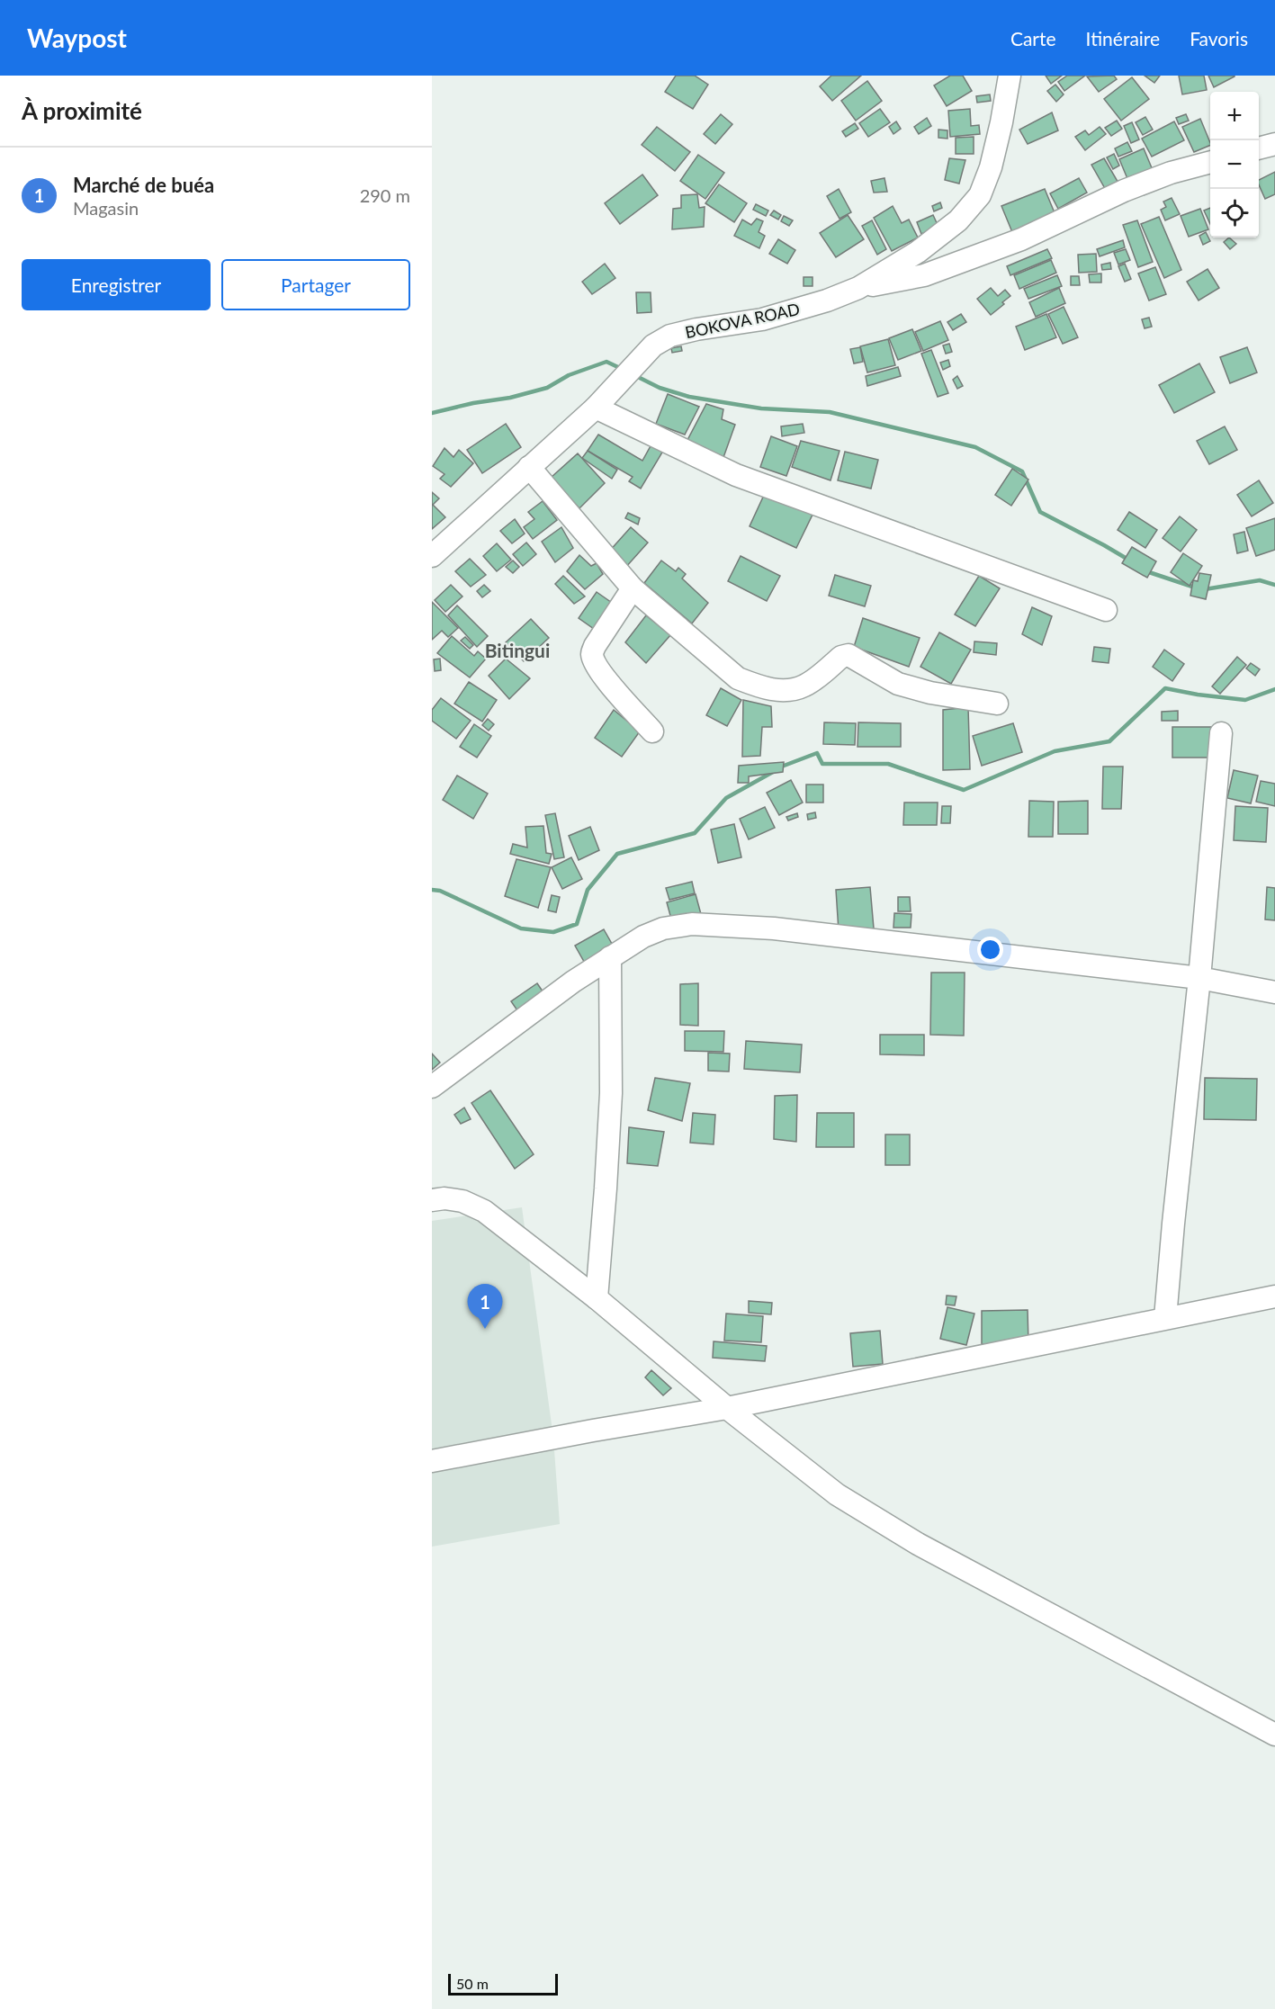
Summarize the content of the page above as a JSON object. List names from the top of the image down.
{
  "streets": {
    "street": ["BOKOVA ROAD"]
  },
  "districts": ["Bitingui"],
  "scale_bar": "50 m",
  "page": {
    "header": "Waypost",
    "nav": ["Carte", "Itinéraire", "Favoris"],
    "heading": "À proximité",
    "map_buttons": ["+", "−"],
    "list": [
      {
        "mark": "1",
        "name": "Marché de buéa",
        "note": "Magasin",
        "value": "290 m"
      }
    ],
    "buttons": ["Enregistrer", "Partager"],
    "pins": "1",
    "scale": "50 m"
  }
}
